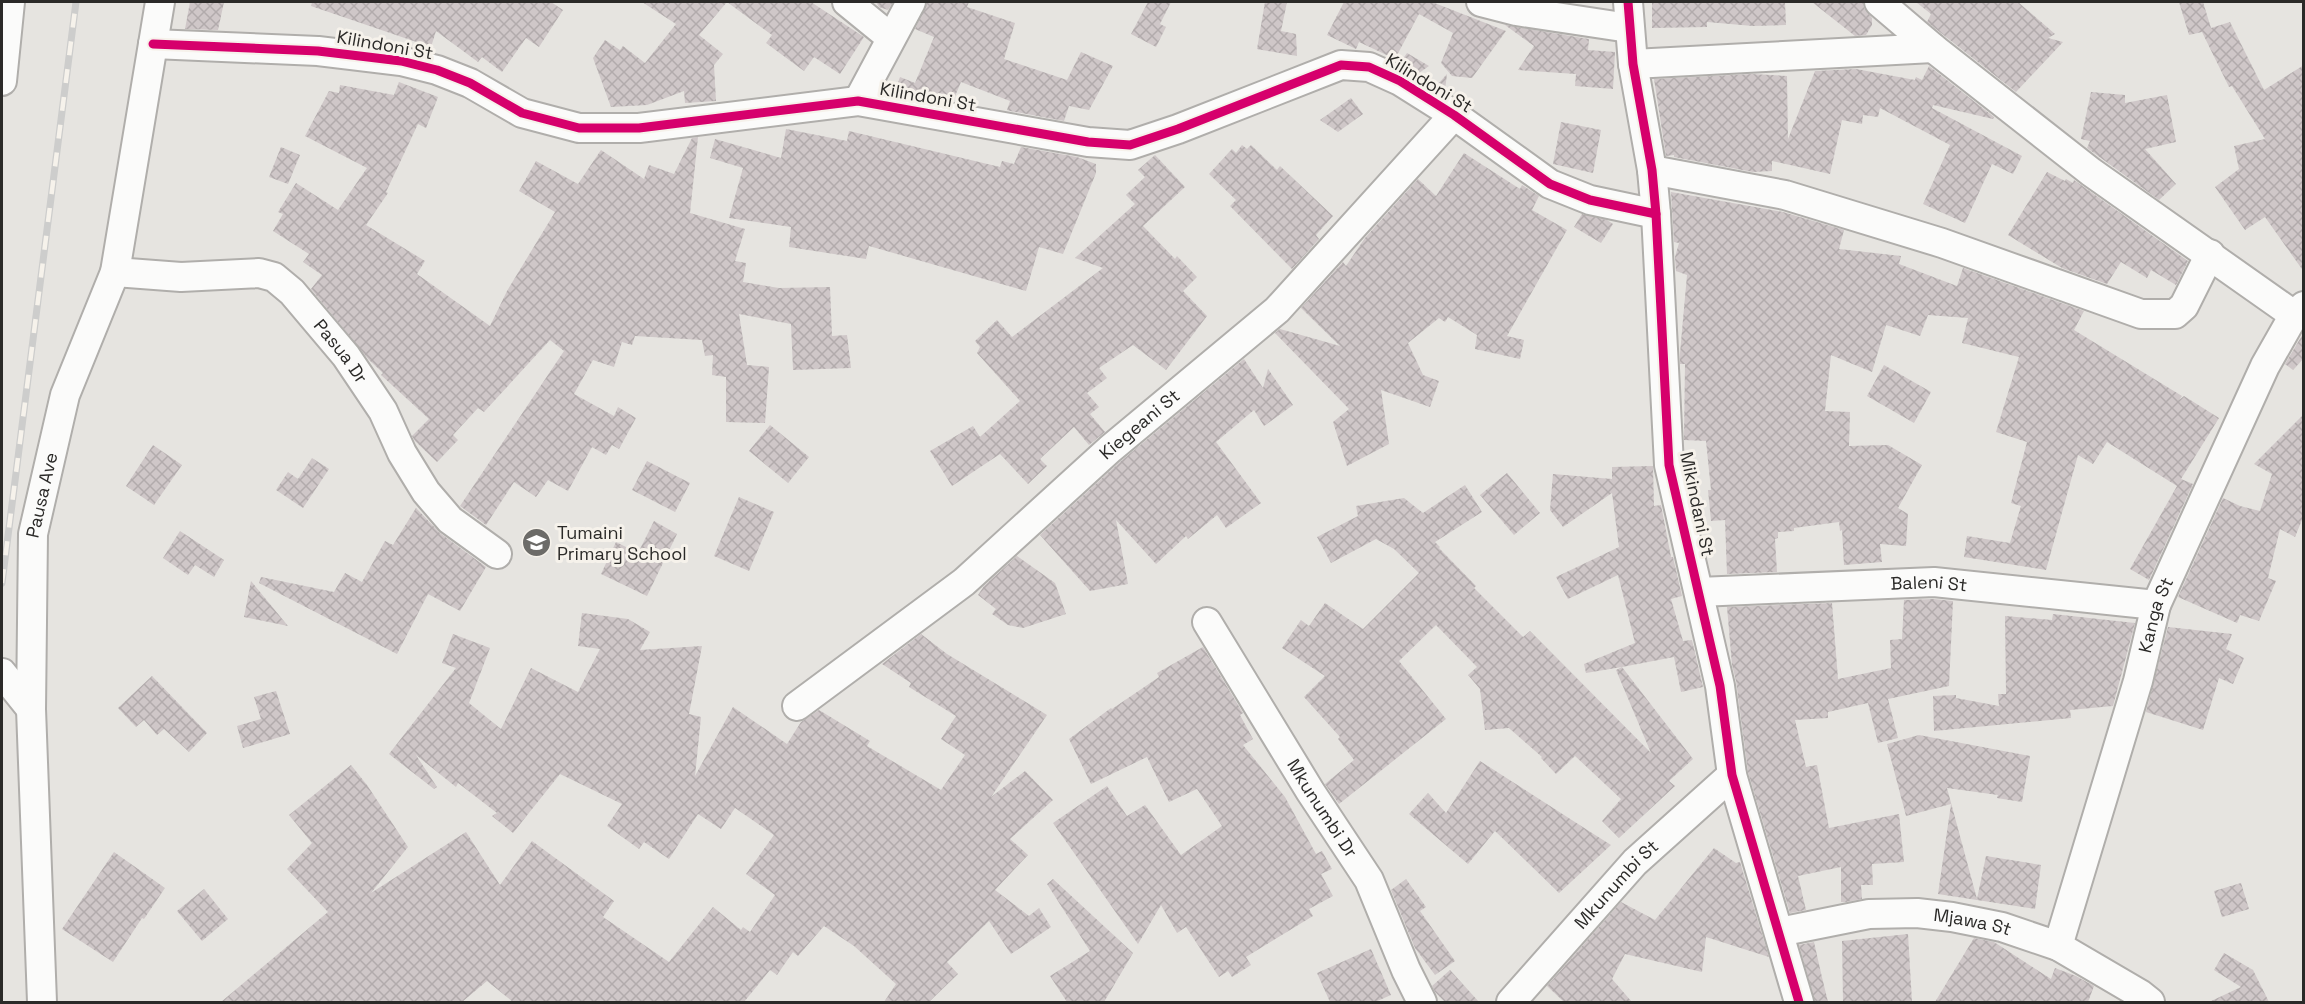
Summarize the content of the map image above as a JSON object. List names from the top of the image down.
{
  "streets": {
    "street": [
      "Kilindoni St",
      "Pasua Dr",
      "Kiegeani St",
      "Pausa Ave",
      "Mikindani St",
      "Baleni St",
      "Kanga St",
      "Mkunumbi Dr",
      "Mkunumbi St",
      "Mjawa St"
    ]
  },
  "crossings": [
    ["Kilindoni St", "Kiegeani St"],
    ["Kilindoni St", "Pausa Ave"],
    ["Kilindoni St", "Mikindani St"],
    ["Pasua Dr", "Pausa Ave"],
    ["Mikindani St", "Baleni St"],
    ["Mikindani St", "Mkunumbi St"],
    ["Mikindani St", "Mjawa St"],
    ["Baleni St", "Kanga St"],
    ["Kanga St", "Mjawa St"]
  ],
  "places": {
    "school or university": ["Tumaini Primary School"]
  }
}
